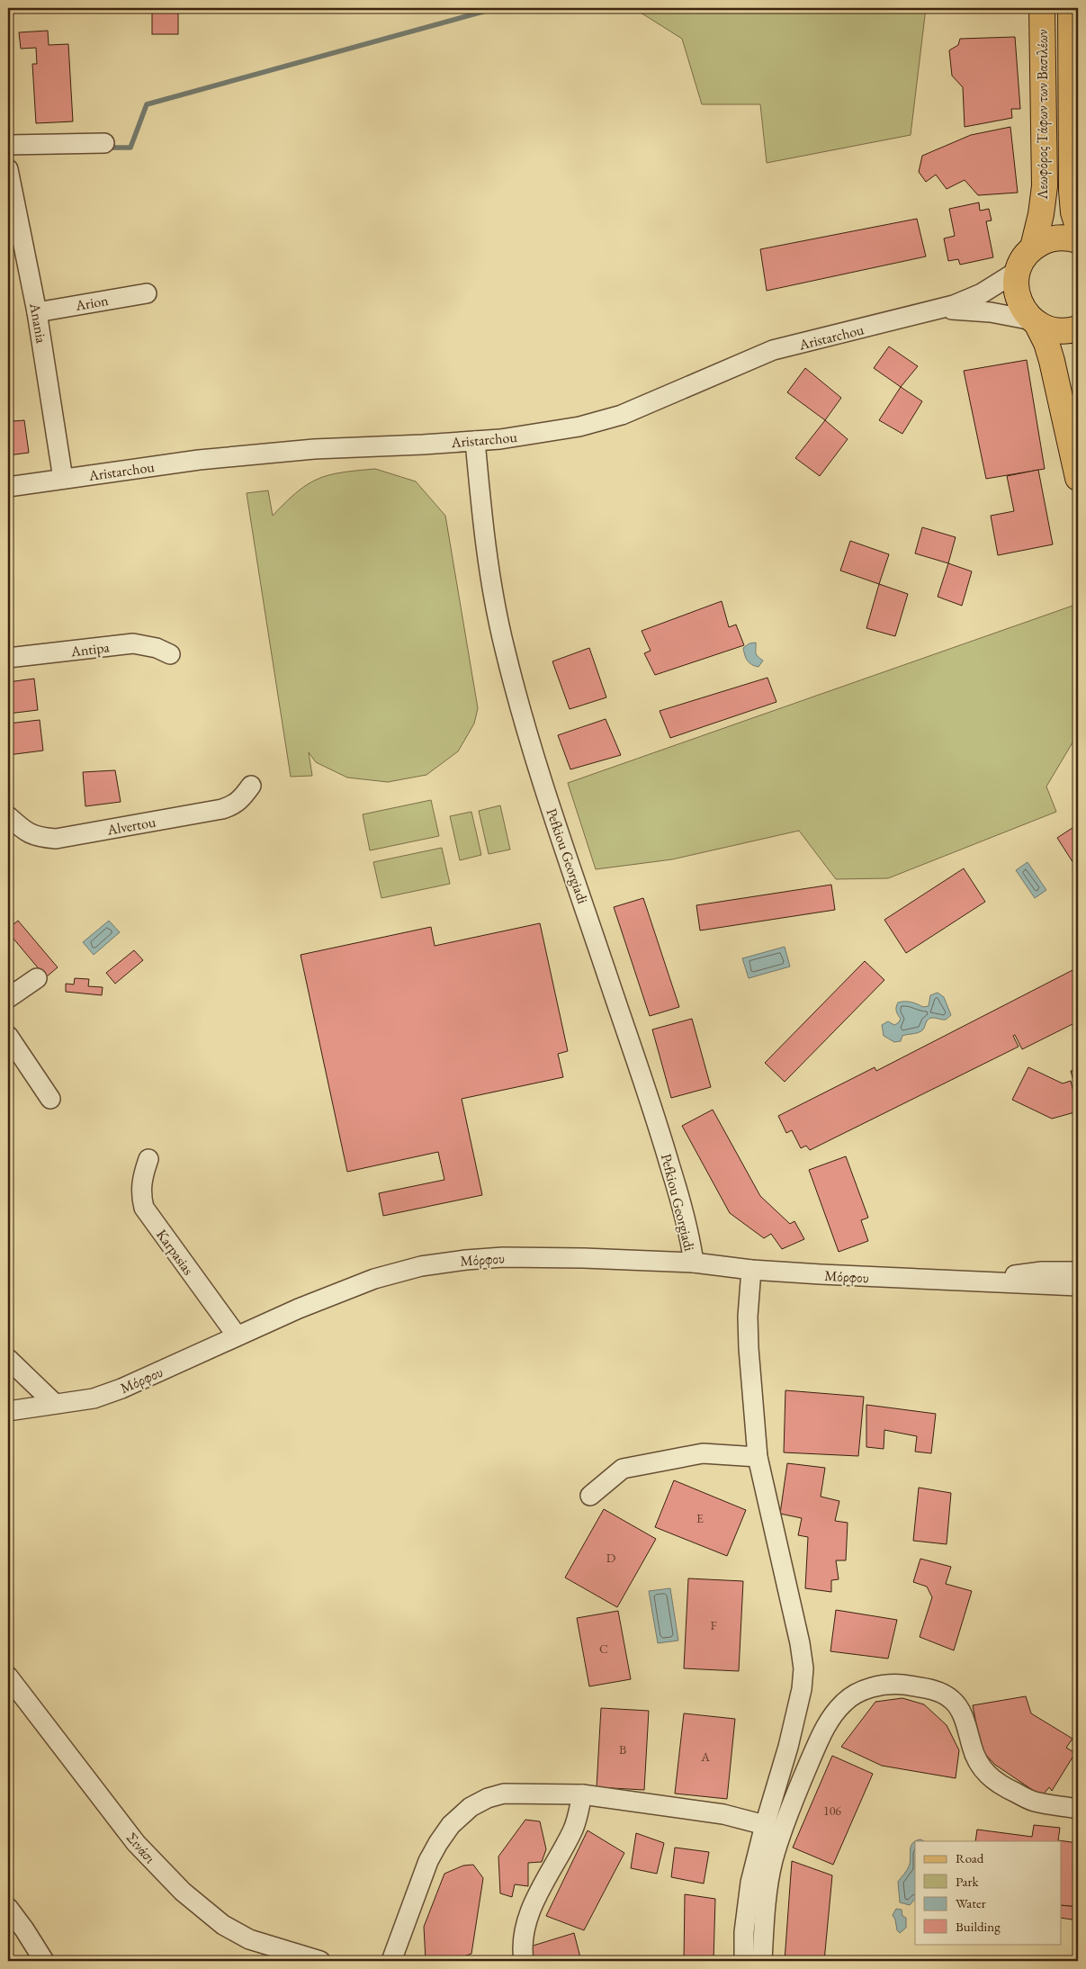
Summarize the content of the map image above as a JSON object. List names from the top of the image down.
{
  "streets": {
    "main road": ["Λεωφόρος Τάφων των Βασιλέων"],
    "street": [
      "Arion",
      "Anania",
      "Aristarchou",
      "Antipa",
      "Alvertou",
      "Pefkiou Georgiadi",
      "Karpasias",
      "Μόρφου",
      "Σινάσι"
    ]
  },
  "crossings": [
    ["Arion", "Anania"],
    ["Anania", "Aristarchou"],
    ["Aristarchou", "Pefkiou Georgiadi"],
    ["Pefkiou Georgiadi", "Μόρφου"],
    ["Karpasias", "Μόρφου"]
  ],
  "house_numbers": [
    "E",
    "D",
    "F",
    "C",
    "B",
    "A",
    "106"
  ],
  "legend": [
    "Road",
    "Park",
    "Water",
    "Building"
  ]
}
